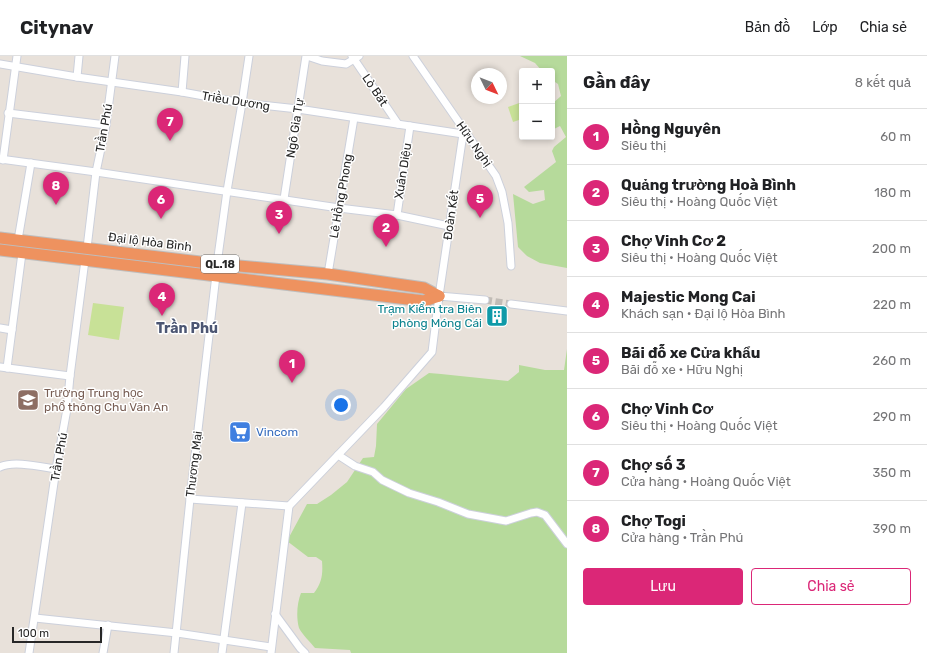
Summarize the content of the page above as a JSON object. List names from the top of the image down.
{
  "streets": {
    "highway": ["Đại lộ Hòa Bình", "QL.18"],
    "street": [
      "Lò Bát",
      "Triều Dương",
      "Trần Phú",
      "Ngô Gia Tự",
      "Hữu Nghị",
      "Xuân Diệu",
      "Lê Hồng Phong",
      "Đoàn Kết",
      "Thương Mại"
    ]
  },
  "crossings": [
    ["Lò Bát", "Triều Dương"],
    ["Triều Dương", "Trần Phú"],
    ["Triều Dương", "Ngô Gia Tự"],
    ["Triều Dương", "Xuân Diệu"],
    ["Triều Dương", "Lê Hồng Phong"],
    ["Triều Dương", "Đoàn Kết"],
    ["Trần Phú", "Đại lộ Hòa Bình"],
    ["Lê Hồng Phong", "Đại lộ Hòa Bình"],
    ["Đoàn Kết", "Đại lộ Hòa Bình"],
    ["Đại lộ Hòa Bình", "Thương Mại"]
  ],
  "districts": ["Trần Phú"],
  "places": {
    "building": ["Trạm Kiểm tra Biên phòng Móng Cái"],
    "school or university": ["Trường Trung học phổ thông Chu Văn An"],
    "supermarket": ["Vincom"]
  },
  "scale_bar": "100 m",
  "north": "bottom right",
  "page": {
    "header": "Citynav",
    "nav": ["Bản đồ", "Lớp", "Chia sẻ"],
    "heading": ["Gần đây", "8 kết quả"],
    "map_buttons": ["+", "−"],
    "pins": [
      "7",
      "8",
      "5",
      "6",
      "3",
      "2",
      "4",
      "1"
    ],
    "list": [
      {
        "mark": "1",
        "name": "Hồng Nguyên",
        "note": "Siêu thị",
        "value": "60 m"
      },
      {
        "mark": "2",
        "name": "Quảng trường Hoà Bình",
        "note": "Siêu thị · Hoàng Quốc Việt",
        "value": "180 m"
      },
      {
        "mark": "3",
        "name": "Chợ Vinh Cơ 2",
        "note": "Siêu thị · Hoàng Quốc Việt",
        "value": "200 m"
      },
      {
        "mark": "4",
        "name": "Majestic Mong Cai",
        "note": "Khách sạn · Đại lộ Hòa Bình",
        "value": "220 m"
      },
      {
        "mark": "5",
        "name": "Bãi đỗ xe Cửa khẩu",
        "note": "Bãi đỗ xe · Hữu Nghị",
        "value": "260 m"
      },
      {
        "mark": "6",
        "name": "Chợ Vinh Cơ",
        "note": "Siêu thị · Hoàng Quốc Việt",
        "value": "290 m"
      },
      {
        "mark": "7",
        "name": "Chợ số 3",
        "note": "Cửa hàng · Hoàng Quốc Việt",
        "value": "350 m"
      },
      {
        "mark": "8",
        "name": "Chợ Togi",
        "note": "Cửa hàng · Trần Phú",
        "value": "390 m"
      }
    ],
    "buttons": ["Lưu", "Chia sẻ"],
    "scale": "100 m"
  }
}
